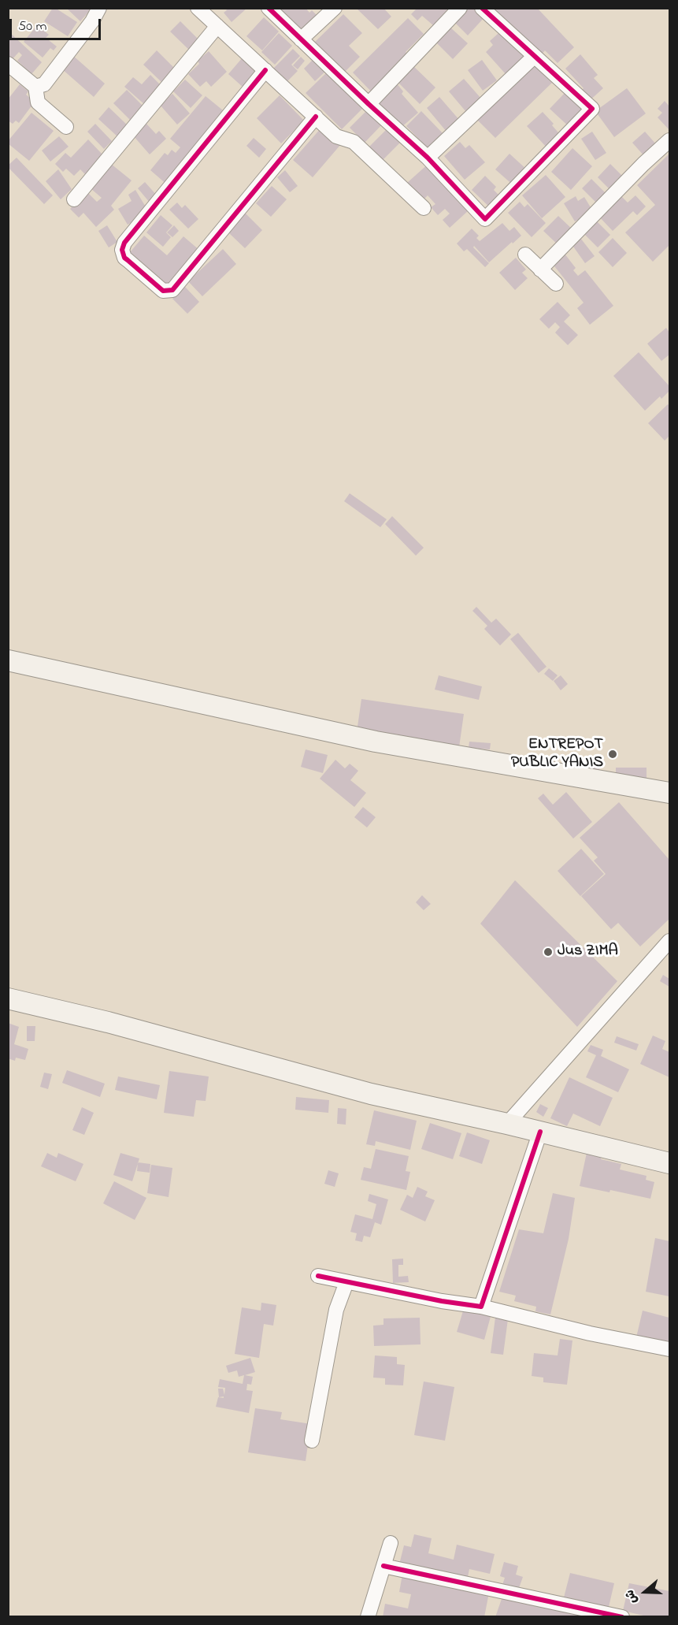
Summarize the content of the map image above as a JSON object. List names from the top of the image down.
{
  "places": ["ENTREPOT PUBLIC YANIS", "Jus ZIMA"],
  "scale_bar": "50 m",
  "north": "left"
}
